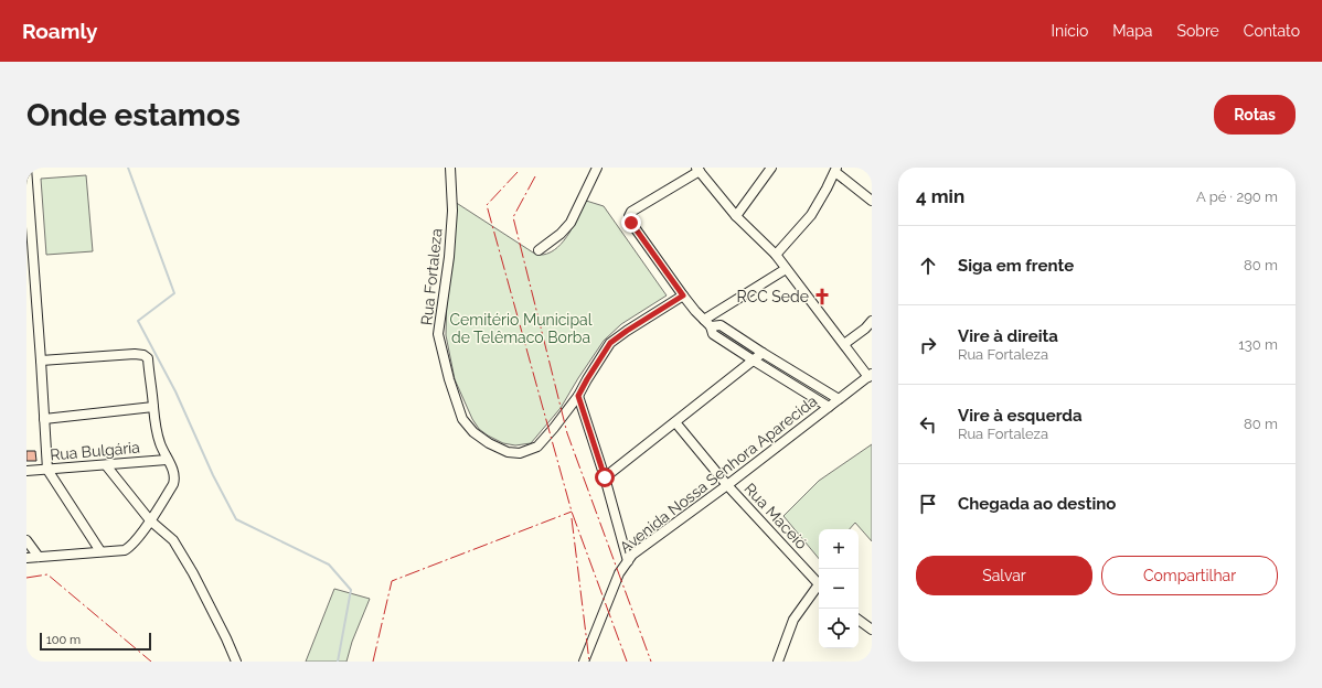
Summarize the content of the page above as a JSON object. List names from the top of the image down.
{
  "streets": {
    "street": [
      "Rua Fortaleza",
      "Rua Bulgária",
      "Avenida Nossa Senhora Aparecida",
      "Rua Maceió"
    ]
  },
  "crossings": [
    ["Avenida Nossa Senhora Aparecida", "Rua Maceió"]
  ],
  "parks": ["Cemitério Municipal de Telêmaco Borba"],
  "places": {
    "church": ["RCC Sede"]
  },
  "scale_bar": "100 m",
  "page": {
    "header": "Roamly",
    "nav": [
      "Início",
      "Mapa",
      "Sobre",
      "Contato"
    ],
    "buttons": [
      "Rotas",
      ["Salvar", "Compartilhar"]
    ],
    "title": "Onde estamos",
    "heading": ["4 min", "A pé · 290 m"],
    "list": [
      ["Siga em frente", "80 m"],
      ["Vire à direita", "Rua Fortaleza", "130 m"],
      ["Vire à esquerda", "Rua Fortaleza", "80 m"],
      "Chegada ao destino"
    ],
    "map_buttons": ["+", "−"],
    "scale": "100 m"
  }
}
